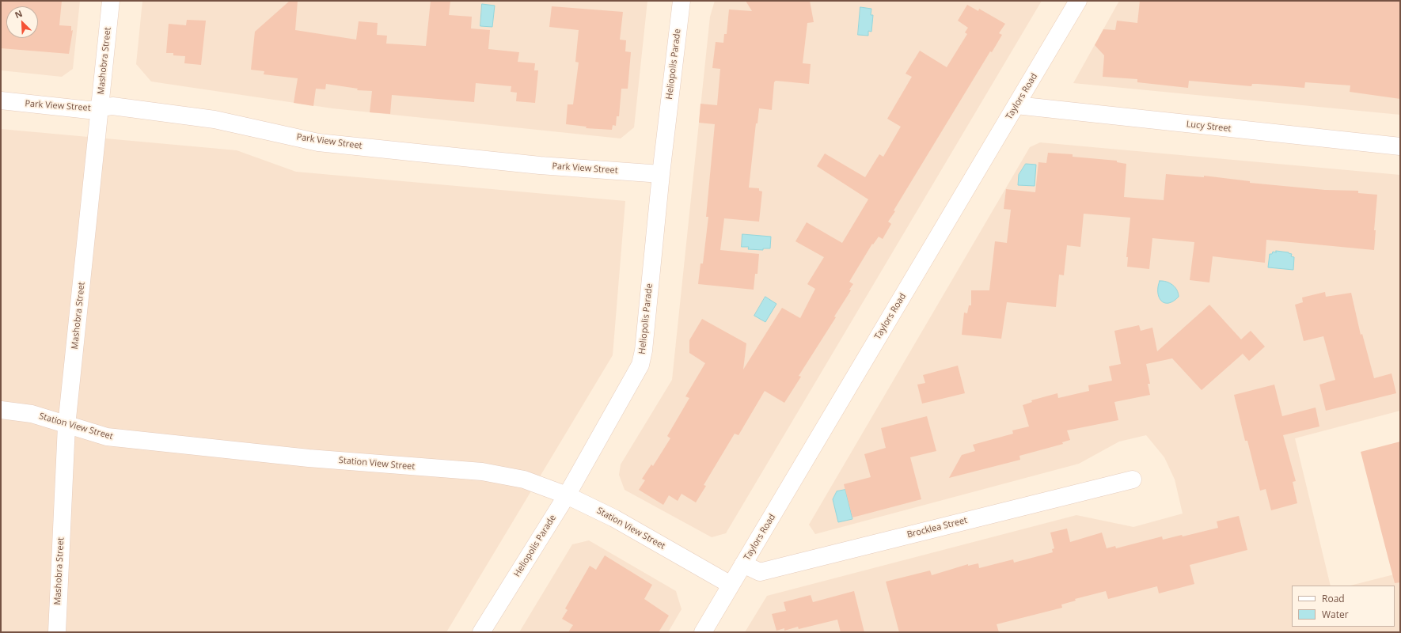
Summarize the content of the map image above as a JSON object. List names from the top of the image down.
{
  "streets": {
    "street": [
      "Mashobra Street",
      "Heliopolis Parade",
      "Taylors Road",
      "Park View Street",
      "Lucy Street",
      "Station View Street",
      "Brocklea Street"
    ]
  },
  "crossings": [
    ["Mashobra Street", "Park View Street"],
    ["Mashobra Street", "Station View Street"],
    ["Heliopolis Parade", "Park View Street"],
    ["Heliopolis Parade", "Station View Street"],
    ["Taylors Road", "Lucy Street"],
    ["Taylors Road", "Station View Street"],
    ["Taylors Road", "Brocklea Street"]
  ],
  "legend": ["Road", "Water"],
  "north": "top left"
}
